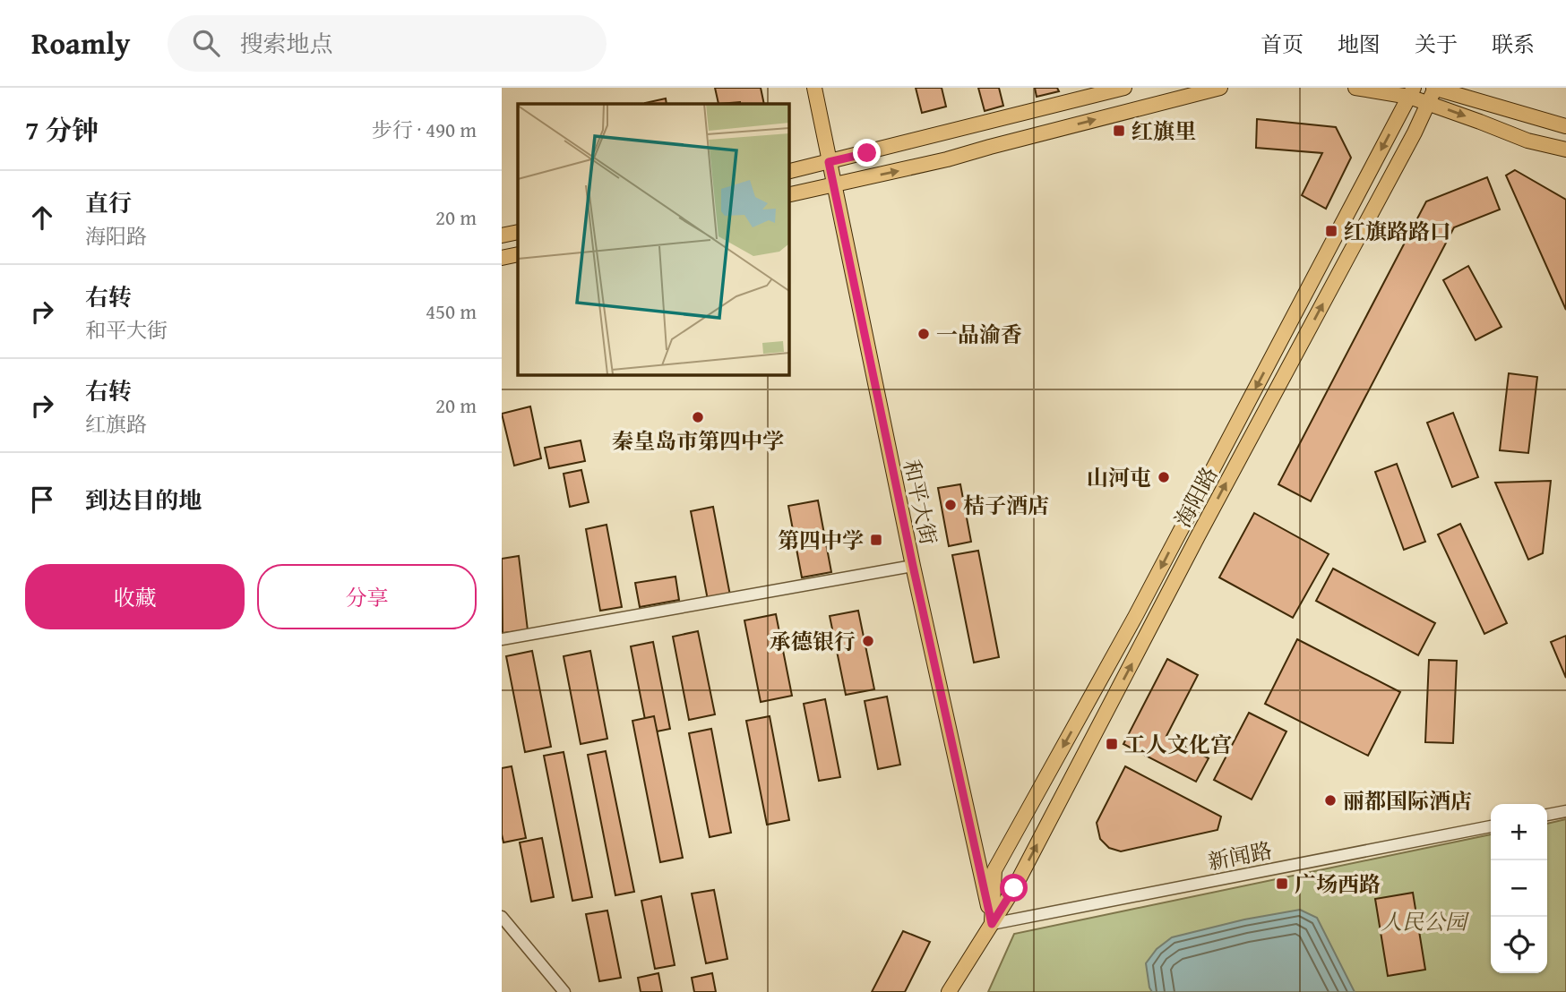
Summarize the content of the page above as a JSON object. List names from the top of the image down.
{
  "streets": {
    "main road": ["海阳路", "和平大街"],
    "street": ["新闻路"]
  },
  "crossings": [
    ["海阳路", "和平大街"],
    ["海阳路", "新闻路"],
    ["和平大街", "新闻路"]
  ],
  "parks": ["人民公园"],
  "places": {
    "transit": [
      "红旗里",
      "红旗路路口",
      "第四中学",
      "工人文化宫",
      "广场西路"
    ],
    "other": [
      "一品渝香",
      "秦皇岛市第四中学",
      "山河屯",
      "桔子酒店",
      "承德银行",
      "丽都国际酒店"
    ]
  },
  "page": {
    "header": "Roamly",
    "search": "搜索地点",
    "nav": [
      "首页",
      "地图",
      "关于",
      "联系"
    ],
    "heading": ["7 分钟", "步行 · 490 m"],
    "list": [
      ["直行", "海阳路", "20 m"],
      ["右转", "和平大街", "450 m"],
      ["右转", "红旗路", "20 m"],
      "到达目的地"
    ],
    "buttons": ["收藏", "分享"],
    "map_buttons": ["+", "−"]
  }
}
